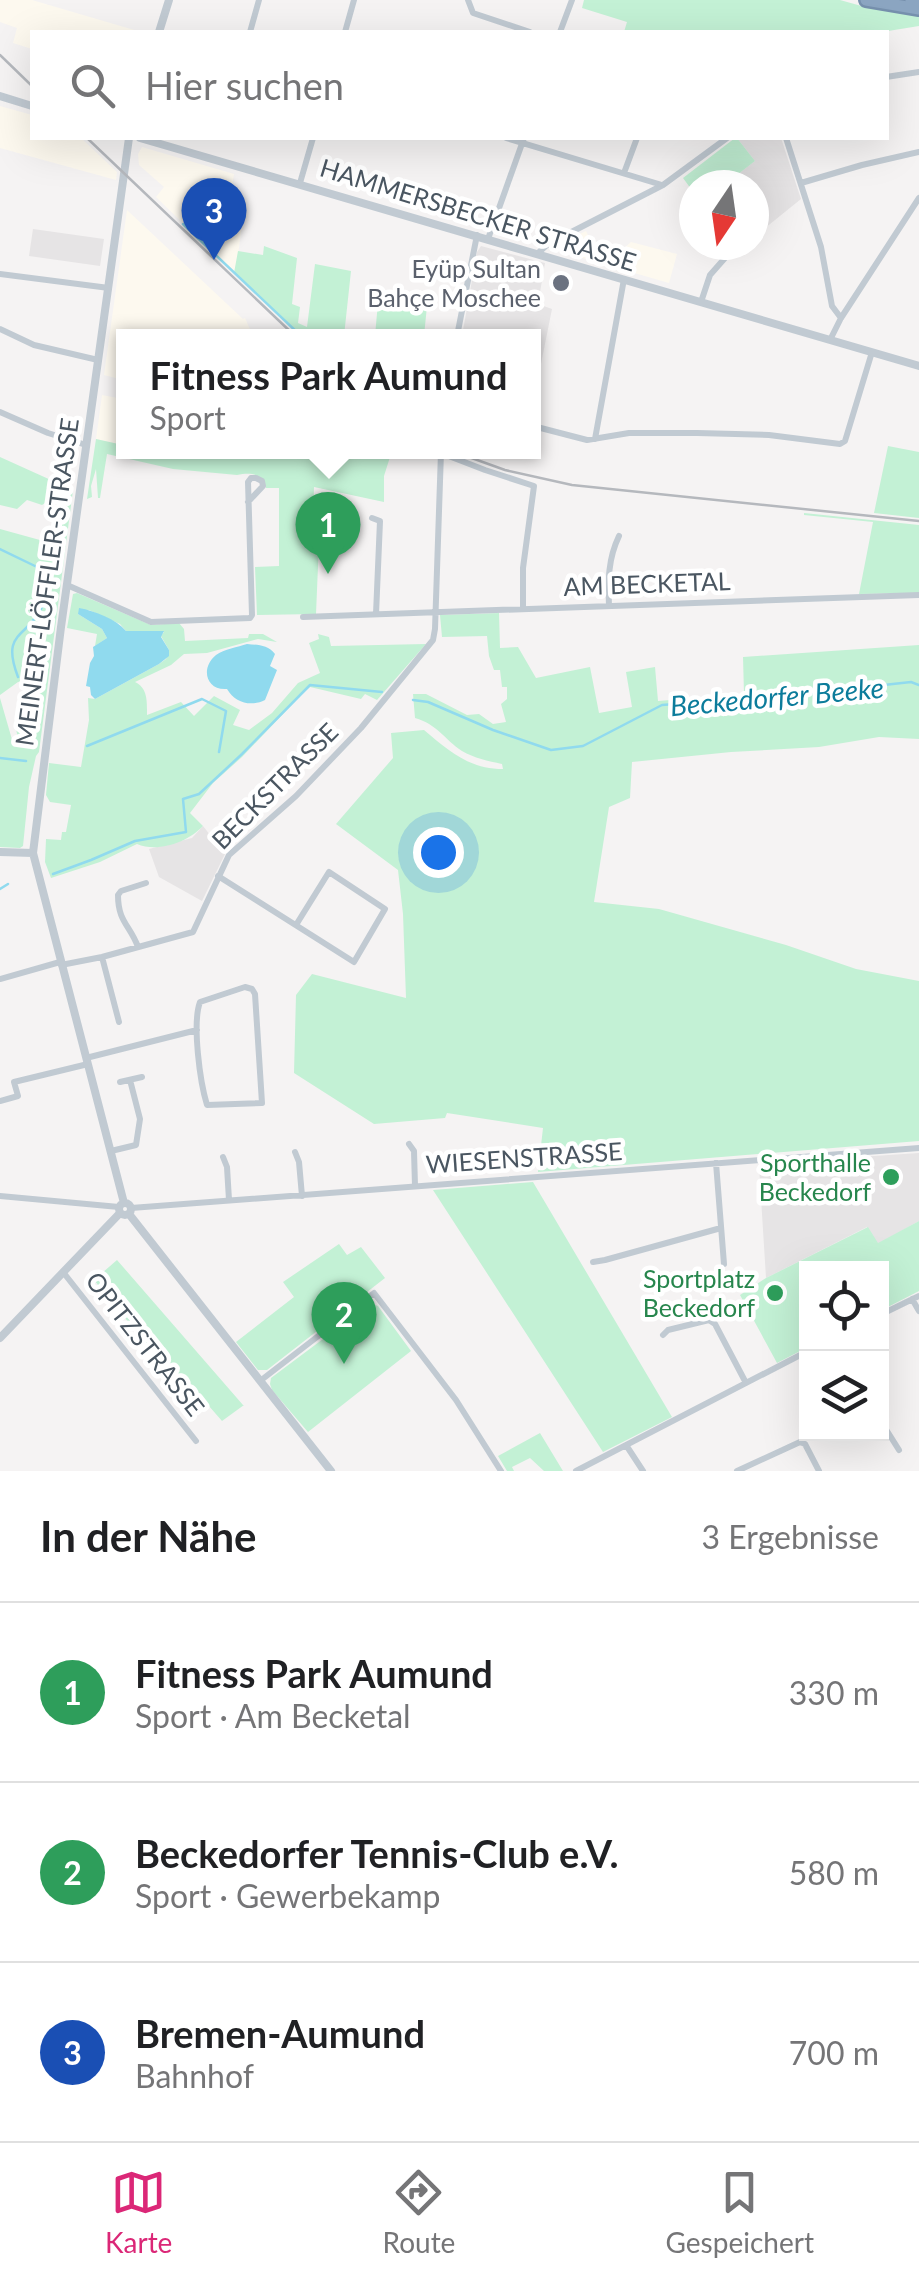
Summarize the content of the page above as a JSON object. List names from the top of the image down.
{
  "streets": {
    "street": [
      "HAMMERSBECKER STRASSE",
      "MEINERT-LÖFFLER-STRASSE",
      "AM BECKETAL",
      "BECKSTRASSE",
      "WIESENSTRASSE",
      "OPITZSTRASSE"
    ]
  },
  "crossings": [
    ["MEINERT-LÖFFLER-STRASSE", "BECKSTRASSE"],
    ["MEINERT-LÖFFLER-STRASSE", "WIESENSTRASSE"],
    ["AM BECKETAL", "BECKSTRASSE"]
  ],
  "water": ["Beckedorfer Beeke"],
  "places": ["Eyüp Sultan Bahçe Moschee", "Sporthalle Beckedorf", "Sportplatz Beckedorf"],
  "north": "bottom",
  "page": {
    "search": "Hier suchen",
    "pins": ["3", "1", "2"],
    "popup": ["Fitness Park Aumund", "Sport"],
    "heading": ["In der Nähe", "3 Ergebnisse"],
    "list": [
      {
        "mark": "1",
        "name": "Fitness Park Aumund",
        "note": "Sport · Am Becketal",
        "value": "330 m"
      },
      {
        "mark": "2",
        "name": "Beckedorfer Tennis-Club e.V.",
        "note": "Sport · Gewerbekamp",
        "value": "580 m"
      },
      {
        "mark": "3",
        "name": "Bremen-Aumund",
        "note": "Bahnhof",
        "value": "700 m"
      }
    ],
    "nav": ["Karte", "Route", "Gespeichert"]
  }
}
